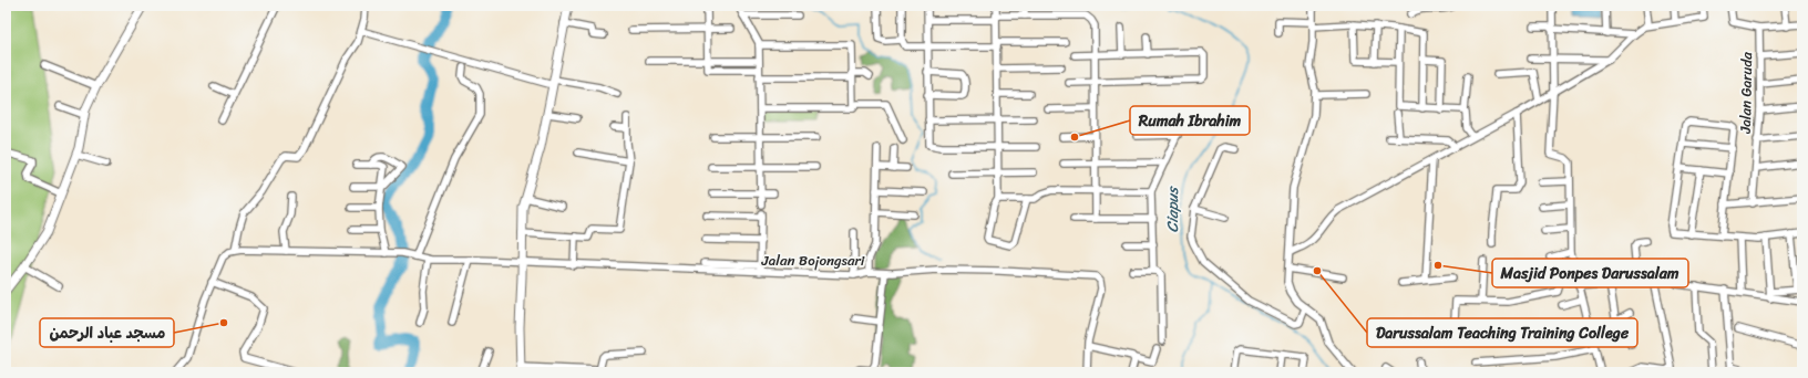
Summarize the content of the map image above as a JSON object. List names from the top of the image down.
{
  "streets": {
    "street": ["Jalan Garuda", "Jalan Bojongsari"]
  },
  "water": ["Ciapus"],
  "places": [
    "Rumah Ibrahim",
    "Masjid Ponpes Darussalam",
    "Darussalam Teaching Training College",
    "مسجد عباد الرحمن"
  ]
}
